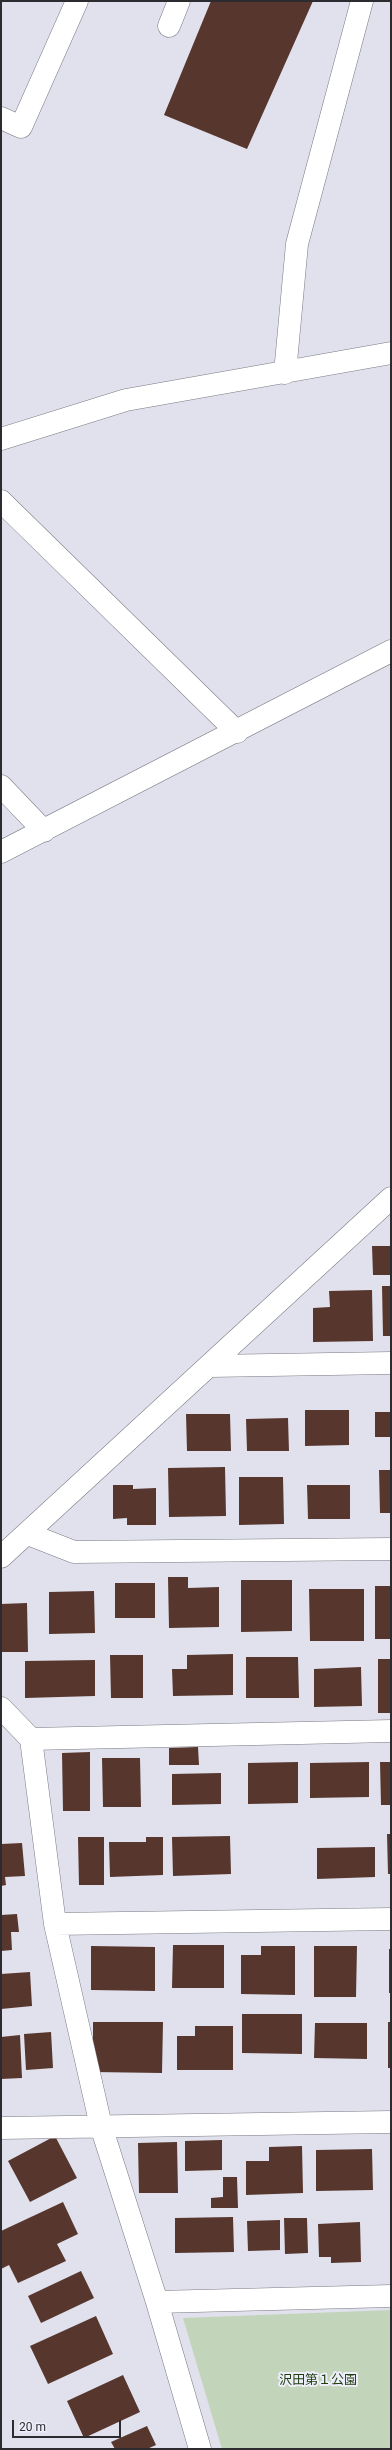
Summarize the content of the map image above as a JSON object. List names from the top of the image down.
{
  "parks": ["沢田第１公園"],
  "scale_bar": "20 m"
}
